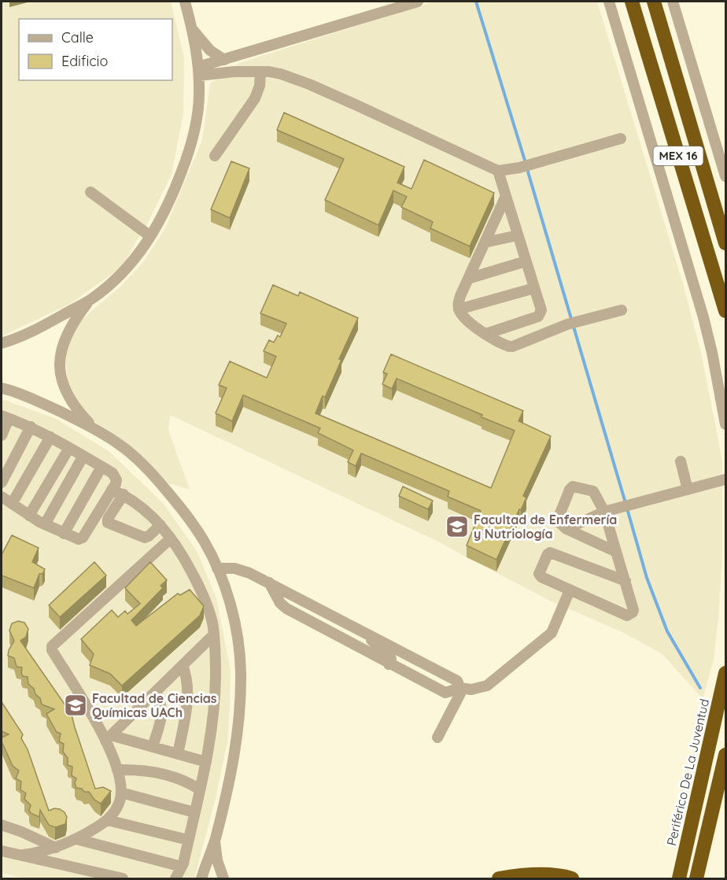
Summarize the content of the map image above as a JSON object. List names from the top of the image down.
{
  "streets": {
    "highway": ["MEX 16", "Periférico De La Juventud"]
  },
  "places": {
    "school or university": ["Facultad de Enfermería y Nutriología", "Facultad de Ciencias Químicas UACh"]
  },
  "legend": ["Calle", "Edificio"]
}
